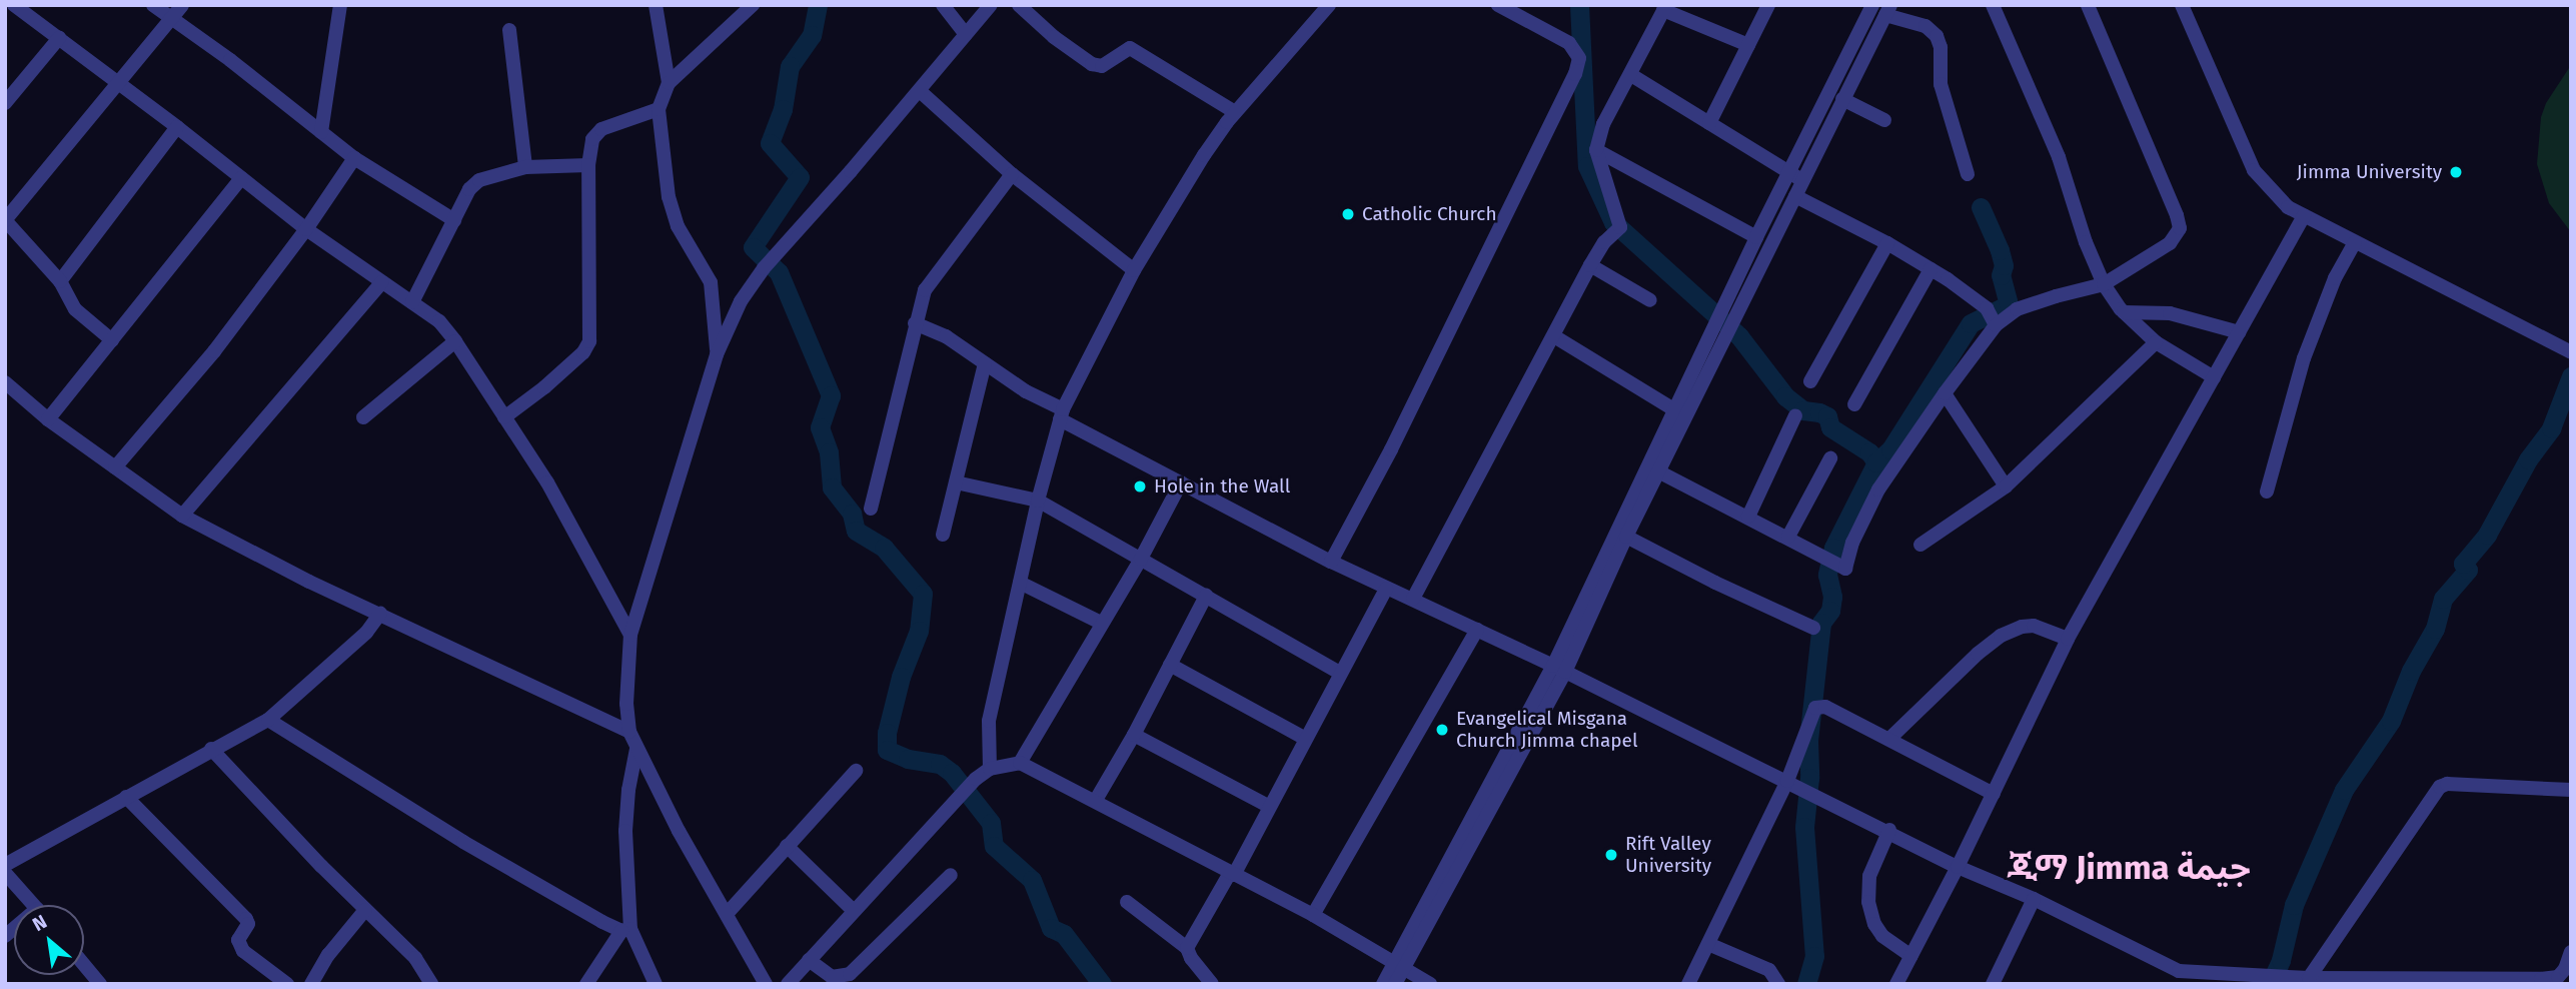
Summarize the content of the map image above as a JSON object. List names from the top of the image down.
{
  "districts": ["ጂማ Jimma جيمة"],
  "places": [
    "Jimma University",
    "Catholic Church",
    "Hole in the Wall",
    "Evangelical Misgana Church Jimma chapel",
    "Rift Valley University"
  ],
  "north": "top left"
}
